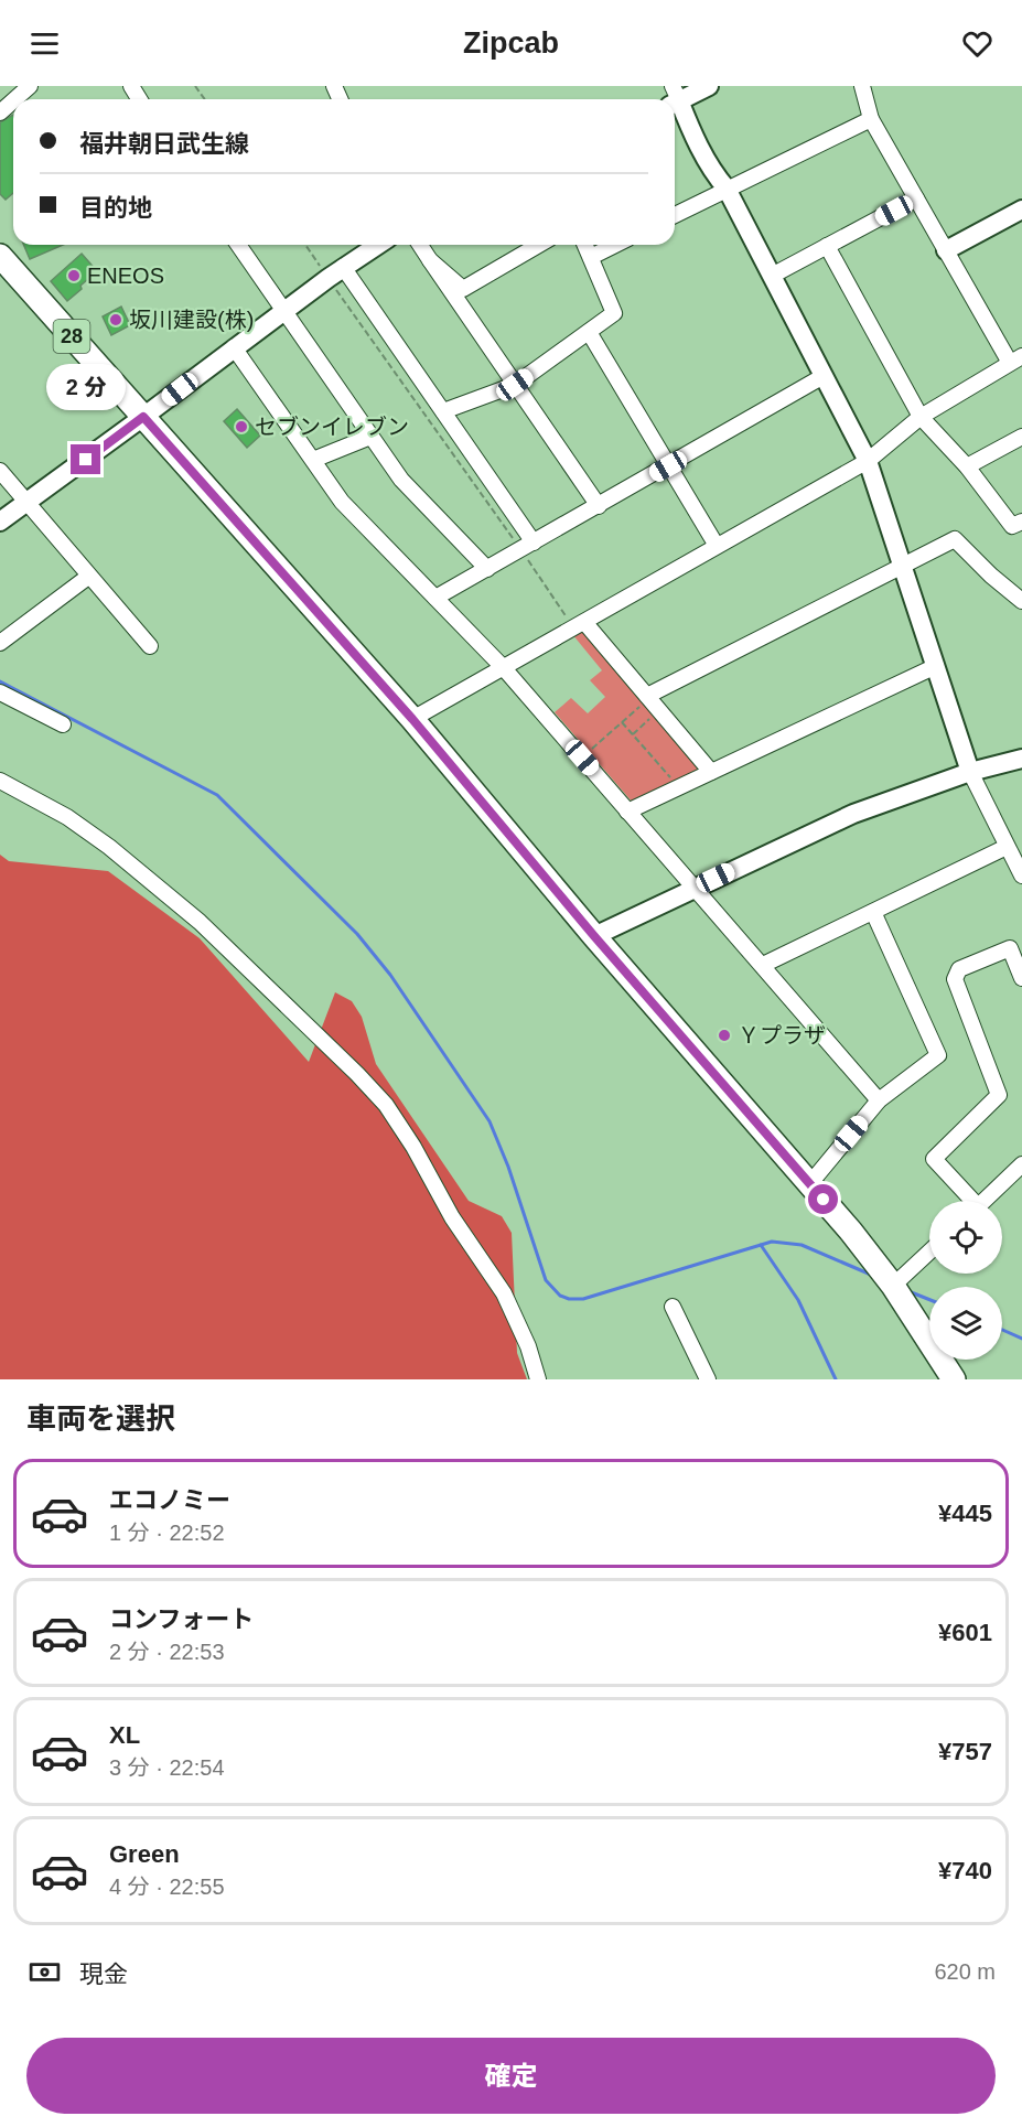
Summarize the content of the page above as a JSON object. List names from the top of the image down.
{
  "streets": {
    "main road": ["28"]
  },
  "places": [
    "ENEOS",
    "坂川建設(株)",
    "セブンイレブン",
    "Ｙプラザ"
  ],
  "page": {
    "header": "Zipcab",
    "banner": ["福井朝日武生線", "目的地"],
    "bubble": "2 分",
    "heading": "車両を選択",
    "list": [
      {
        "name": "エコノミー",
        "note": "1 分 · 22:52",
        "value": "¥445"
      },
      {
        "name": "コンフォート",
        "note": "2 分 · 22:53",
        "value": "¥601"
      },
      {
        "name": "XL",
        "note": "3 分 · 22:54",
        "value": "¥757"
      },
      {
        "name": "Green",
        "note": "4 分 · 22:55",
        "value": "¥740"
      }
    ],
    "pay": ["現金", "620 m"],
    "buttons": "確定"
  }
}
